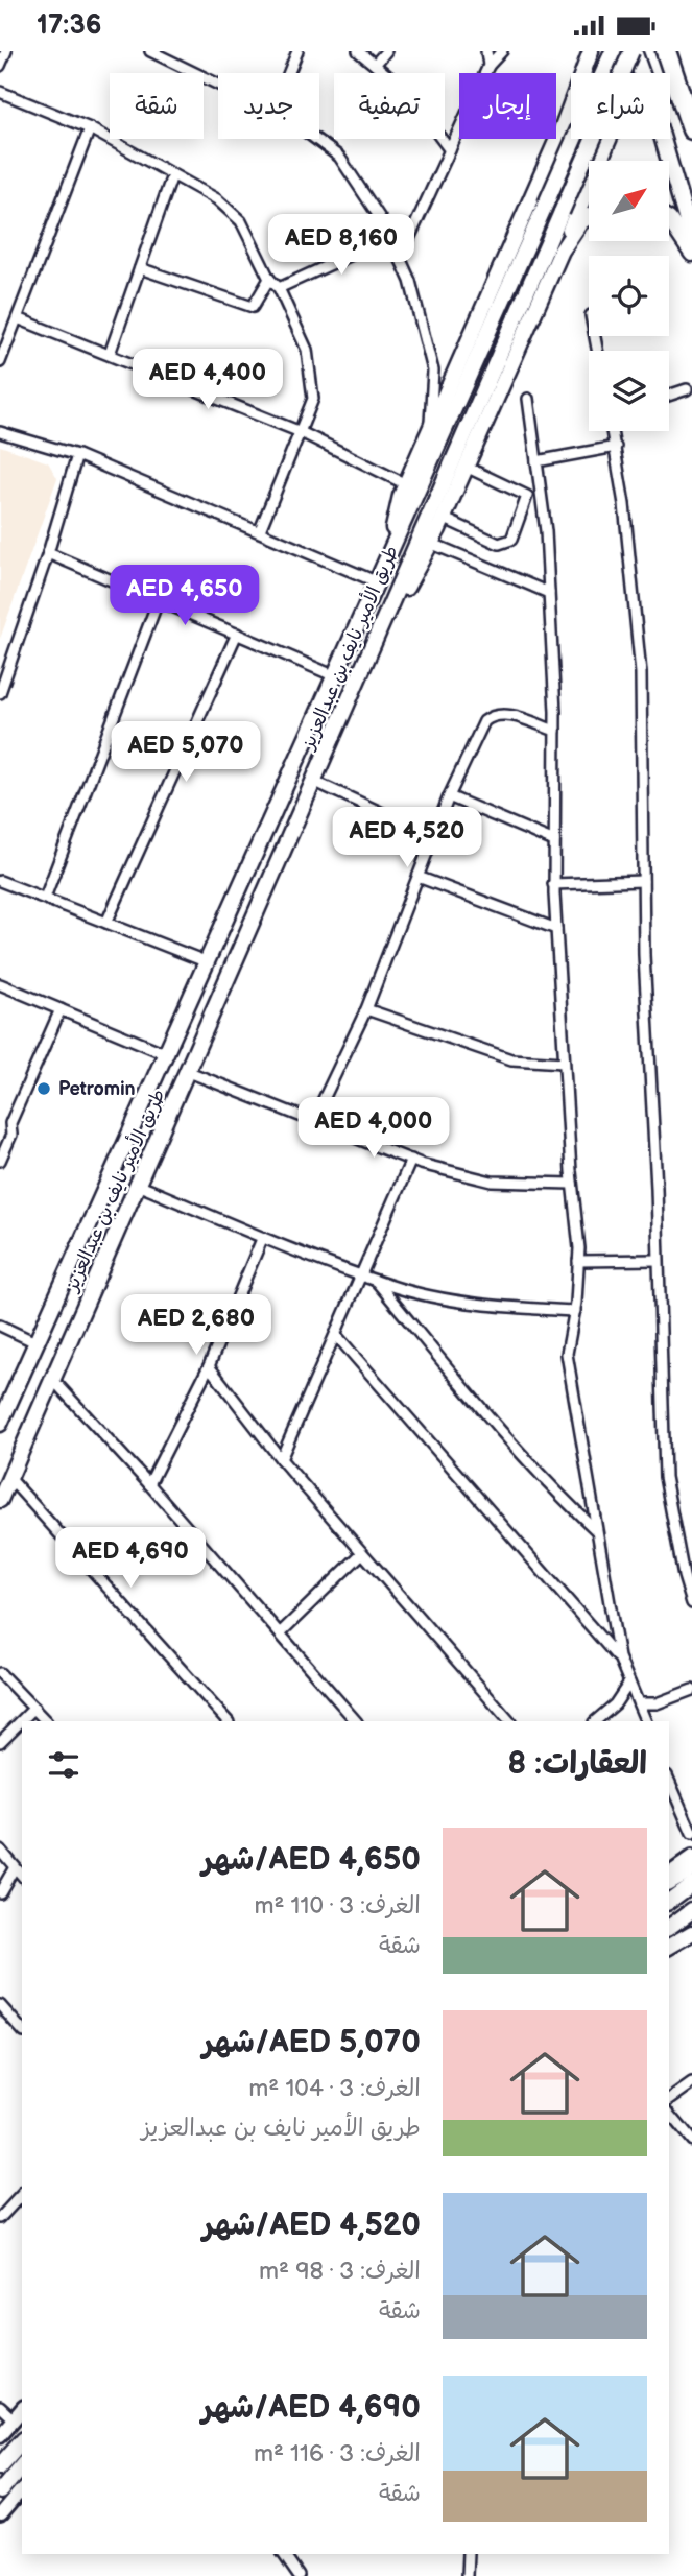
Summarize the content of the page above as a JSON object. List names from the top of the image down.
{
  "streets": {
    "main road": ["طريق الأمير نايف بن عبدالعزيز"]
  },
  "places": ["Petromin"],
  "north": "top right",
  "page": {
    "status": "17:36",
    "chip": [
      "شراء",
      "إيجار",
      "تصفية",
      "جديد",
      "شقة"
    ],
    "price": [
      "AED 8,160",
      "AED 4,400",
      "AED 4,650",
      "AED 5,070",
      "AED 4,520",
      "AED 4,000",
      "AED 2,680",
      "AED 4,690"
    ],
    "heading": "العقارات: 8",
    "list": [
      {
        "name": "AED 4,650/شهر",
        "note": "الغرف: 3 · 110 m² · شقة"
      },
      {
        "name": "AED 5,070/شهر",
        "note": "الغرف: 3 · 104 m² · طريق الأمير نايف بن عبدالعزيز"
      },
      {
        "name": "AED 4,520/شهر",
        "note": "الغرف: 3 · 98 m² · شقة"
      },
      {
        "name": "AED 4,690/شهر",
        "note": "الغرف: 3 · 116 m² · شقة"
      }
    ]
  }
}
